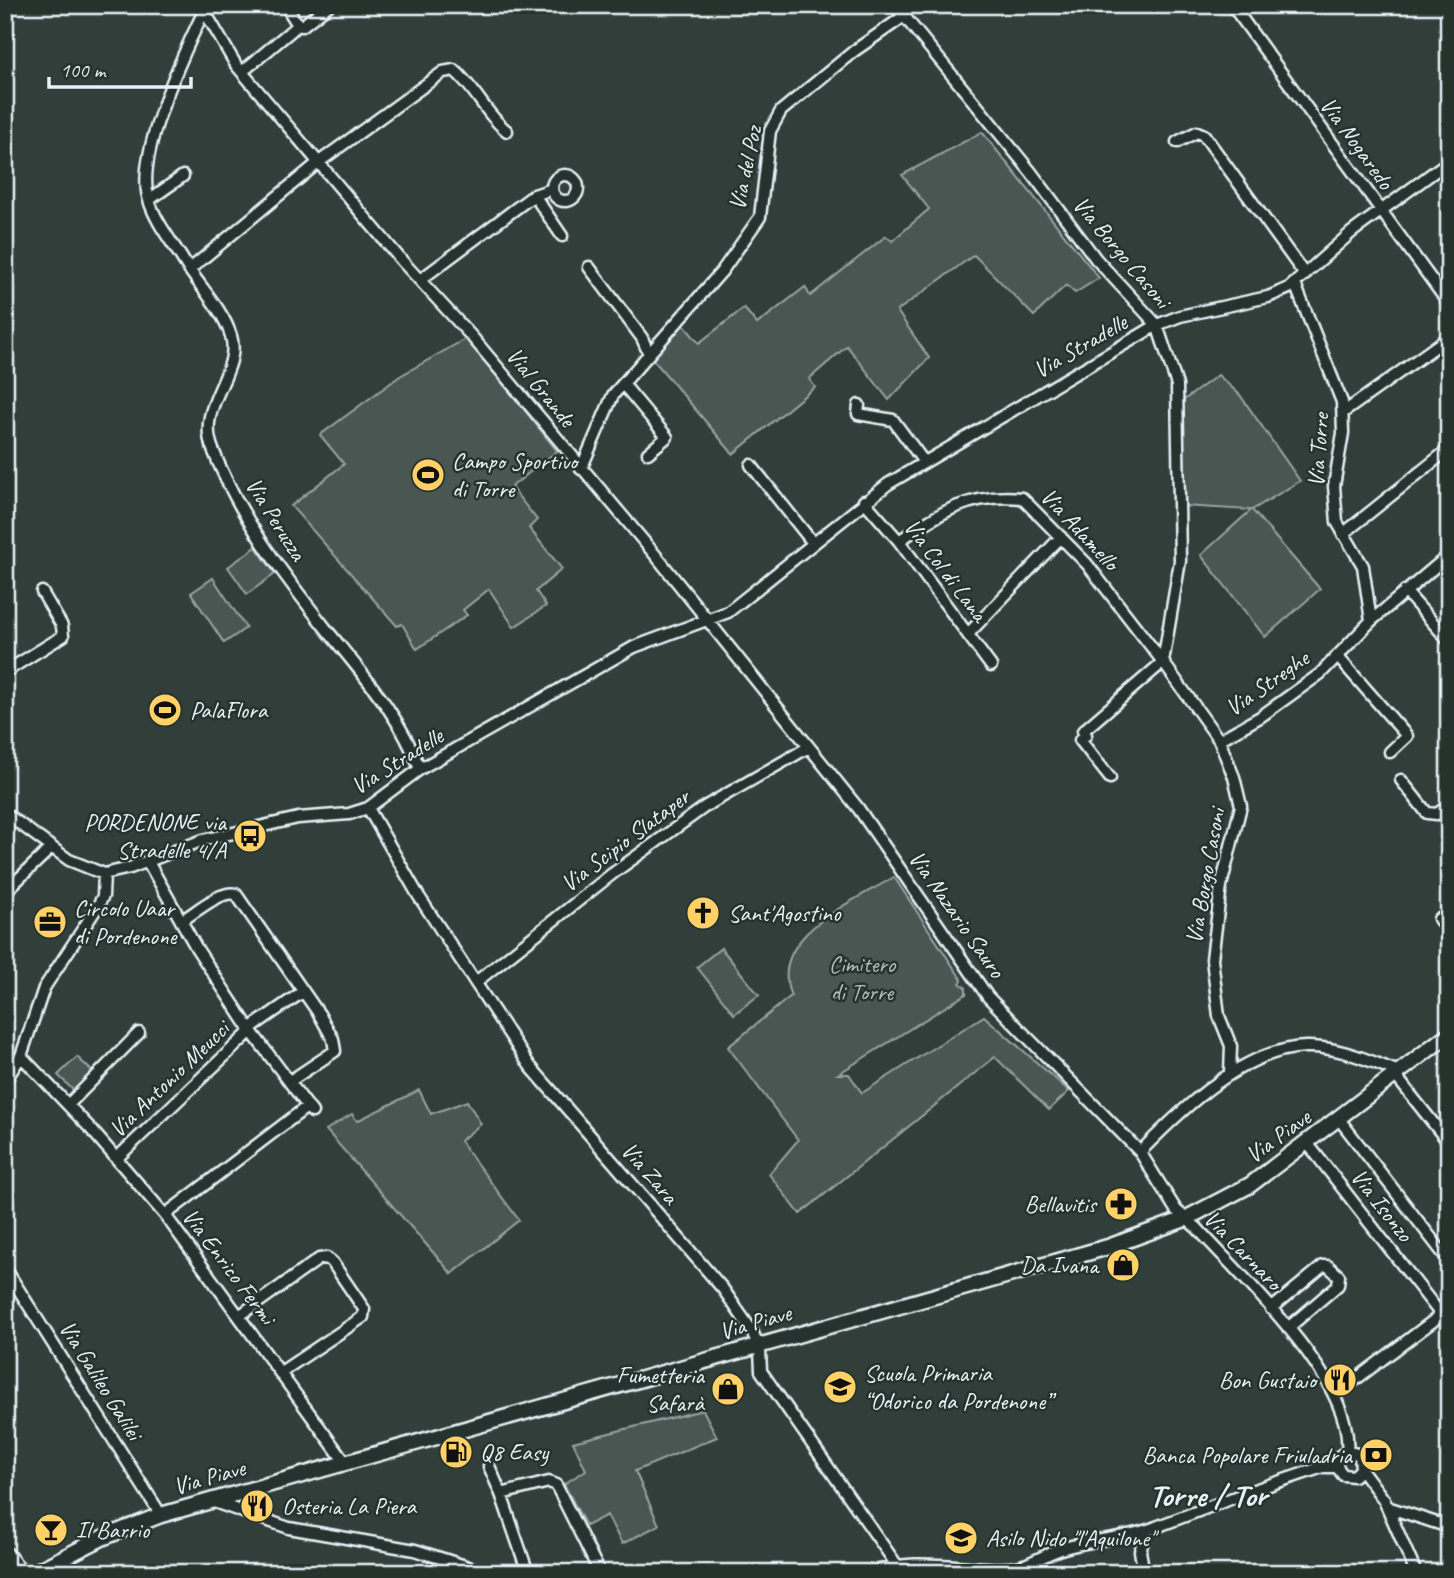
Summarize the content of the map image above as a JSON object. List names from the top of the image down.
{
  "streets": {
    "street": [
      "Via Nogaredo",
      "Via del Poz",
      "Via Borgo Casoni",
      "Via Stradelle",
      "Vial Grande",
      "Via Torre",
      "Via Peruzza",
      "Via Adamello",
      "Via Col di Lana",
      "Via Streghe",
      "Via Scipio Slataper",
      "Via Nazario Sauro",
      "Via Antonio Meucci",
      "Via Piave",
      "Via Zara",
      "Via Isonzo",
      "Via Carnaro",
      "Via Enrico Fermi",
      "Via Galileo Galilei"
    ]
  },
  "crossings": [
    ["Via Nogaredo", "Via Stradelle"],
    ["Via del Poz", "Via Borgo Casoni"],
    ["Via del Poz", "Vial Grande"],
    ["Via Borgo Casoni", "Via Stradelle"],
    ["Via Borgo Casoni", "Via Adamello"],
    ["Via Borgo Casoni", "Via Streghe"],
    ["Via Stradelle", "Vial Grande"],
    ["Via Stradelle", "Via Torre"],
    ["Via Stradelle", "Via Peruzza"],
    ["Via Stradelle", "Via Col di Lana"],
    ["Via Stradelle", "Via Nazario Sauro"],
    ["Via Stradelle", "Via Zara"],
    ["Vial Grande", "Via Peruzza"],
    ["Vial Grande", "Via Nazario Sauro"],
    ["Via Torre", "Via Streghe"],
    ["Via Adamello", "Via Col di Lana"],
    ["Via Scipio Slataper", "Via Nazario Sauro"],
    ["Via Scipio Slataper", "Via Zara"],
    ["Via Nazario Sauro", "Via Piave"],
    ["Via Nazario Sauro", "Via Carnaro"],
    ["Via Antonio Meucci", "Via Enrico Fermi"],
    ["Via Piave", "Via Zara"],
    ["Via Piave", "Via Isonzo"],
    ["Via Piave", "Via Carnaro"],
    ["Via Piave", "Via Enrico Fermi"],
    ["Via Piave", "Via Galileo Galilei"]
  ],
  "districts": ["Torre / Tor"],
  "parks": ["Cimitero di Torre"],
  "places": {
    "sports": ["Campo Sportivo di Torre", "PalaFlora"],
    "bus stop": ["PORDENONE via Stradelle 4/A"],
    "church": ["Sant'Agostino"],
    "office": ["Circolo Uaar di Pordenone"],
    "pharmacy": ["Bellavitis"],
    "shop": ["Da Ivana", "Fumetteria Safarà"],
    "restaurant": ["Bon Gustaio", "Osteria La Piera"],
    "school or university": ["Scuola Primaria “Odorico da Pordenone”", "Asilo Nido \"l'Aquilone\""],
    "fuel station": ["Q8 Easy"],
    "bank": ["Banca Popolare Friuladria"],
    "bar": ["Il Barrio"]
  },
  "scale_bar": "100 m"
}
